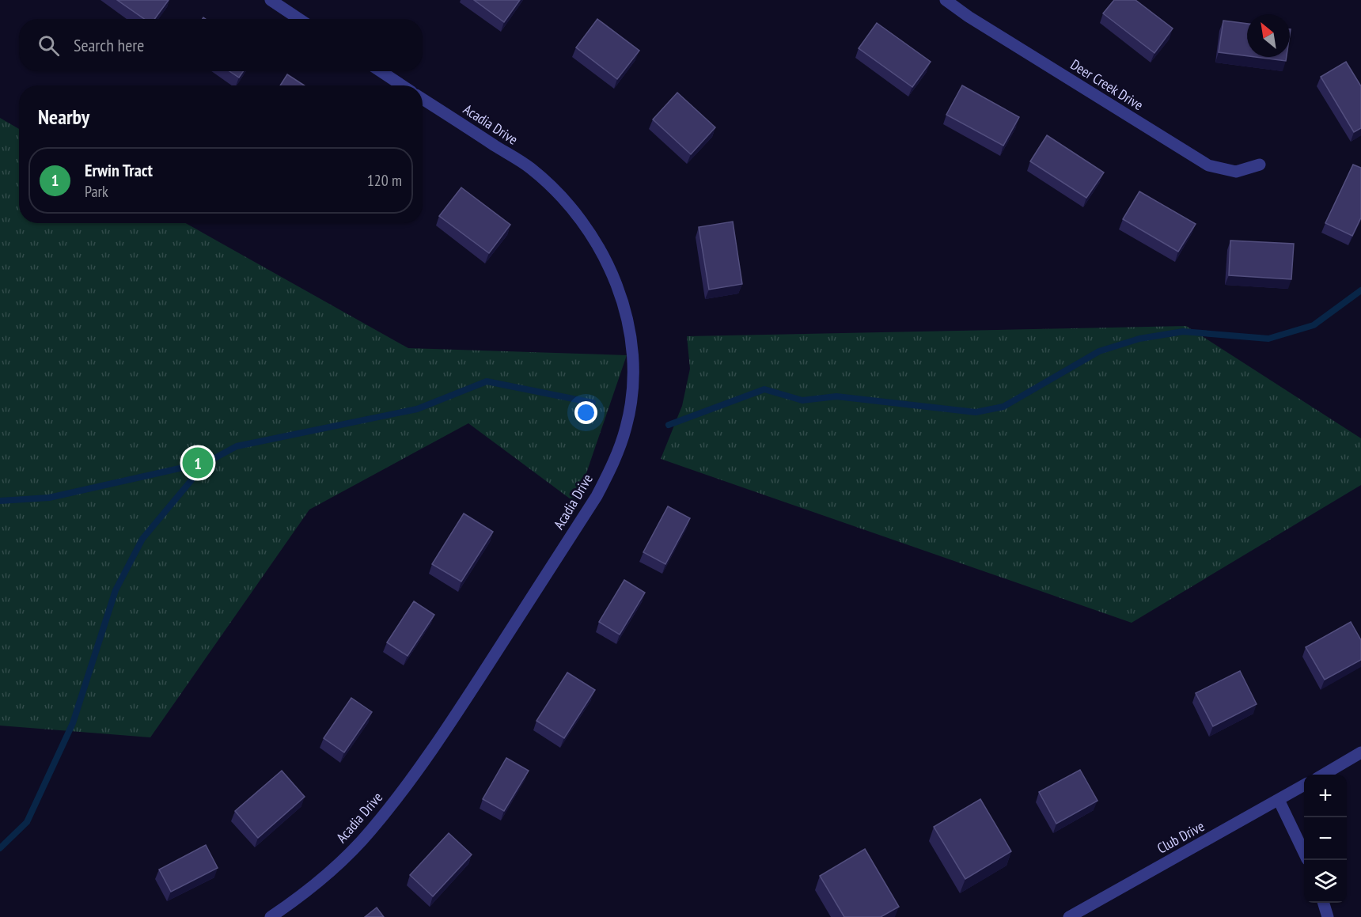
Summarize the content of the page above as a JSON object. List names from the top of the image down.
{
  "streets": {
    "street": ["Deer Creek Drive", "Acadia Drive", "Club Drive"]
  },
  "north": "top left",
  "page": {
    "search": "Search here",
    "heading": "Nearby",
    "list": [
      {
        "mark": "1",
        "name": "Erwin Tract",
        "note": "Park",
        "value": "120 m"
      }
    ],
    "pins": "1",
    "map_buttons": ["+", "−"]
  }
}
